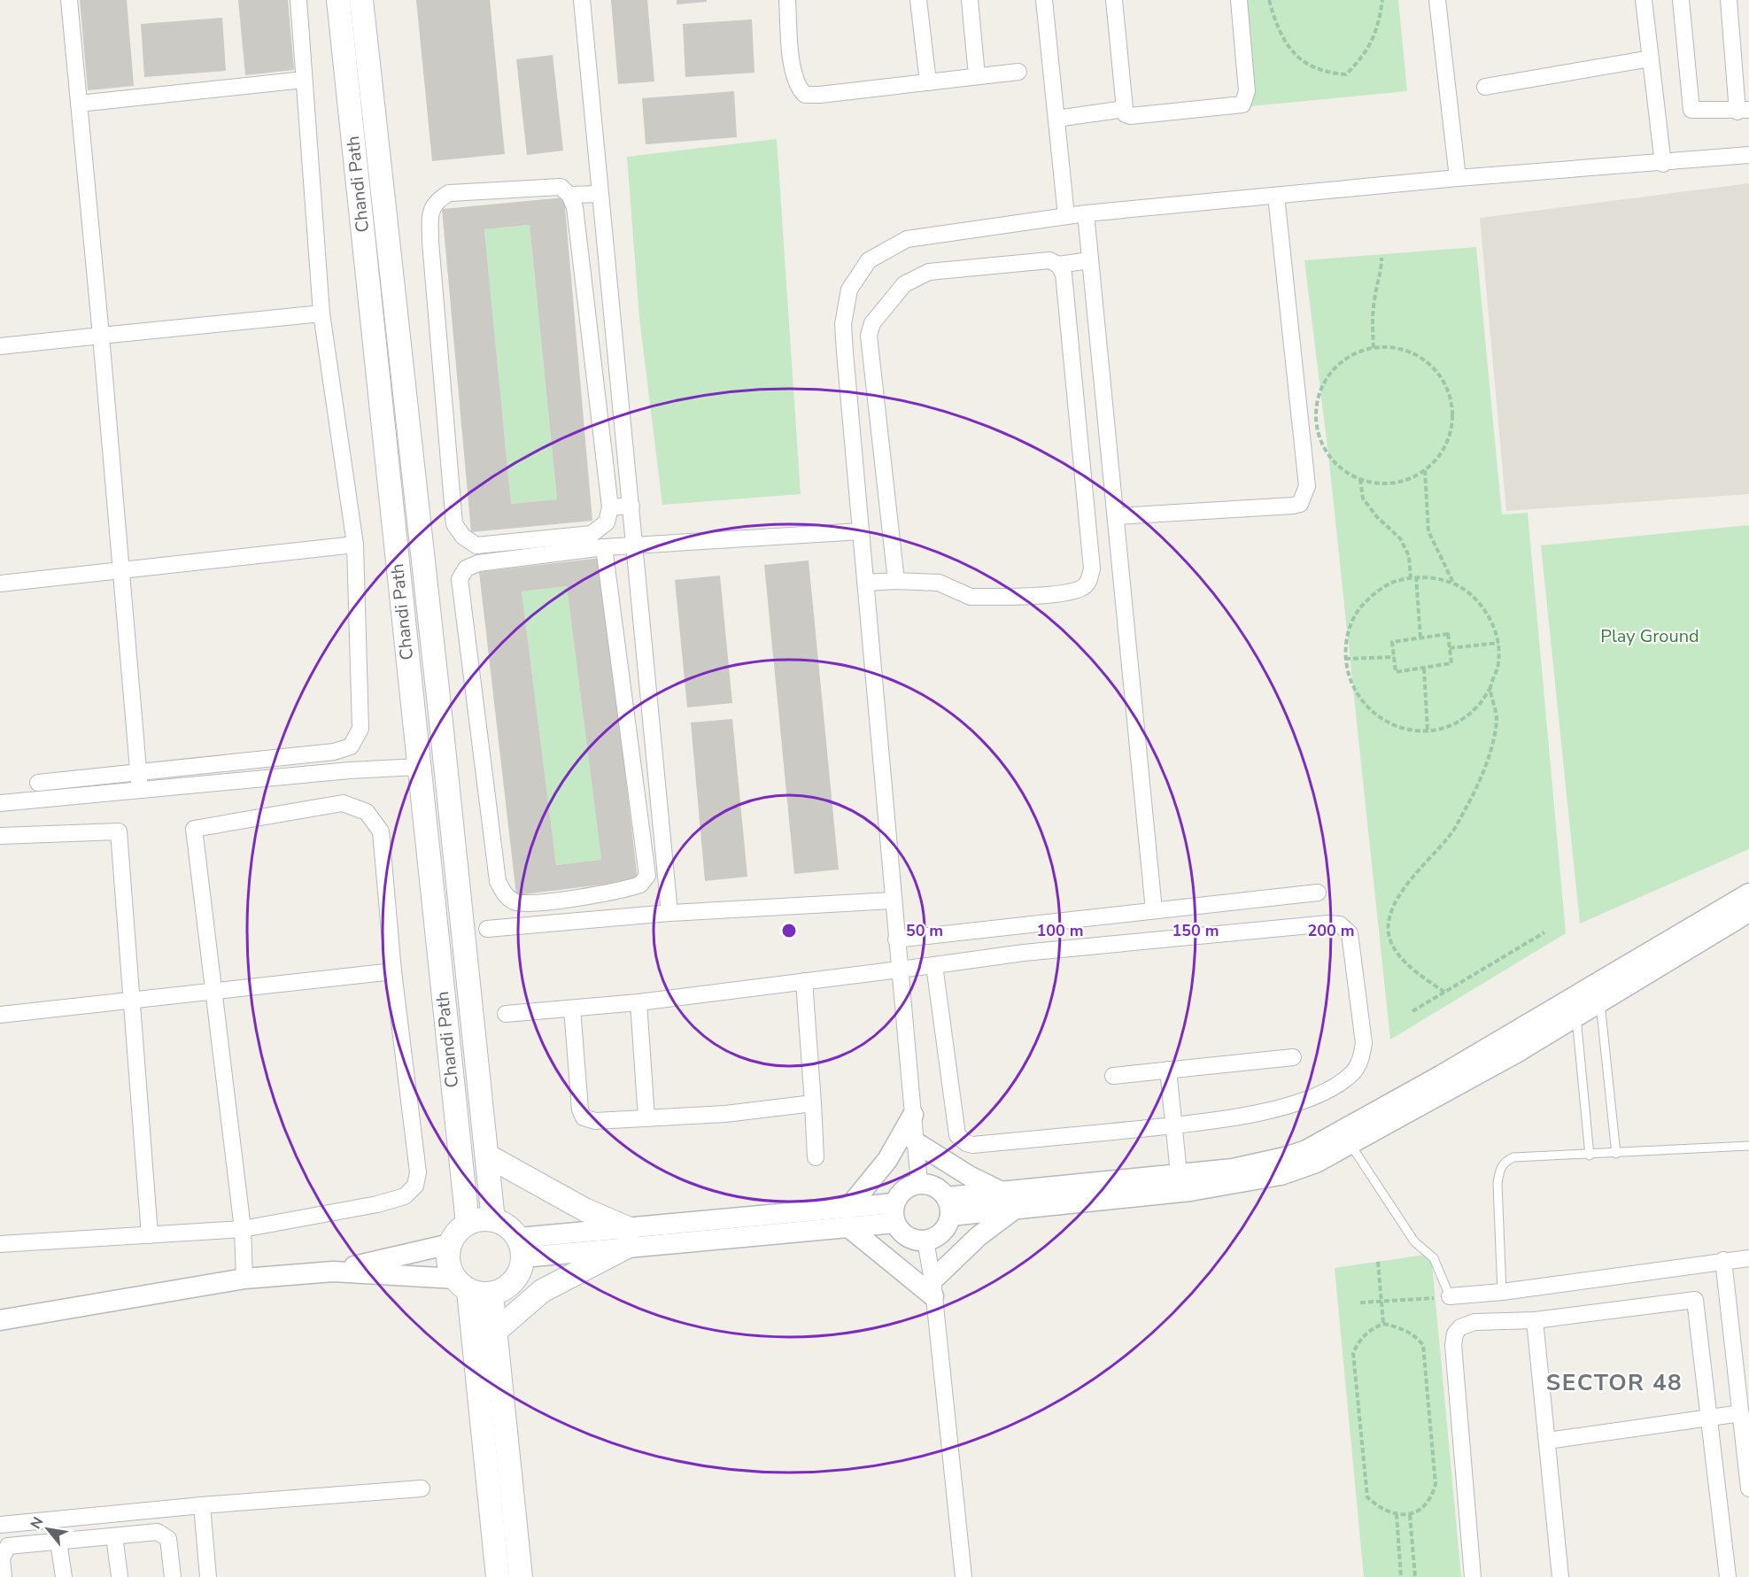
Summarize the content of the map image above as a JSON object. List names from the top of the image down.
{
  "streets": {
    "main road": ["Chandi Path"]
  },
  "districts": ["SECTOR 48"],
  "parks": ["Play Ground"],
  "north": "top left",
  "rings": [
    "50 m",
    "100 m",
    "150 m",
    "200 m"
  ]
}
